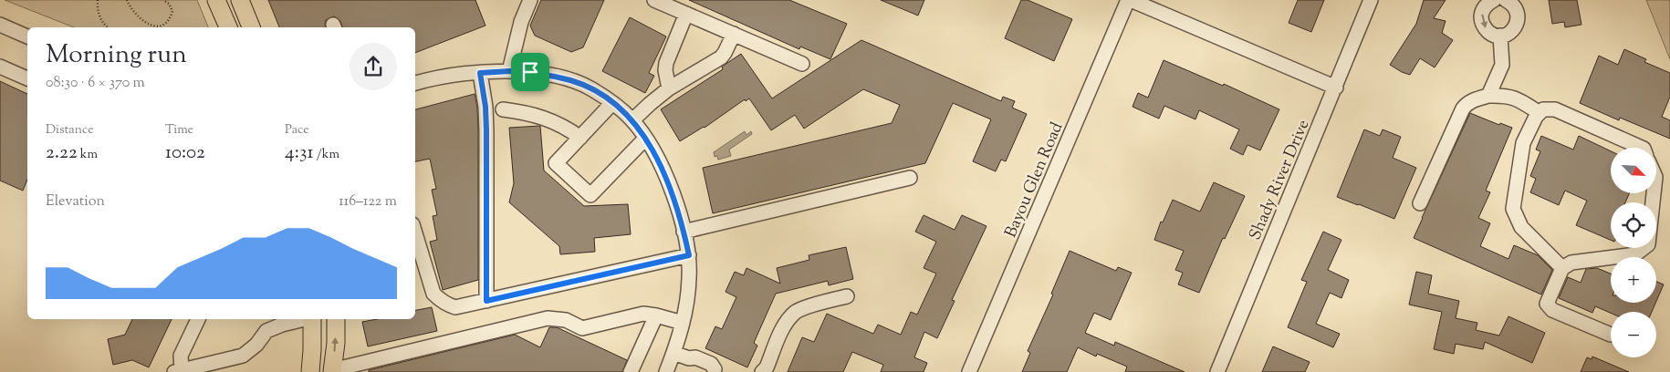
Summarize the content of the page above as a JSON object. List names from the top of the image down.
{
  "streets": {
    "street": ["Bayou Glen Road", "Shady River Drive"]
  },
  "north": "bottom right",
  "page": {
    "heading": ["Morning run", "08:30 · 6 × 370 m"],
    "stats": [
      ["Distance", "2.22 km"],
      ["Time", "10:02"],
      ["Pace", "4:31 /km"]
    ],
    "map_buttons": ["+", "−"],
    "chart": ["Elevation", "116–122 m"]
  }
}
